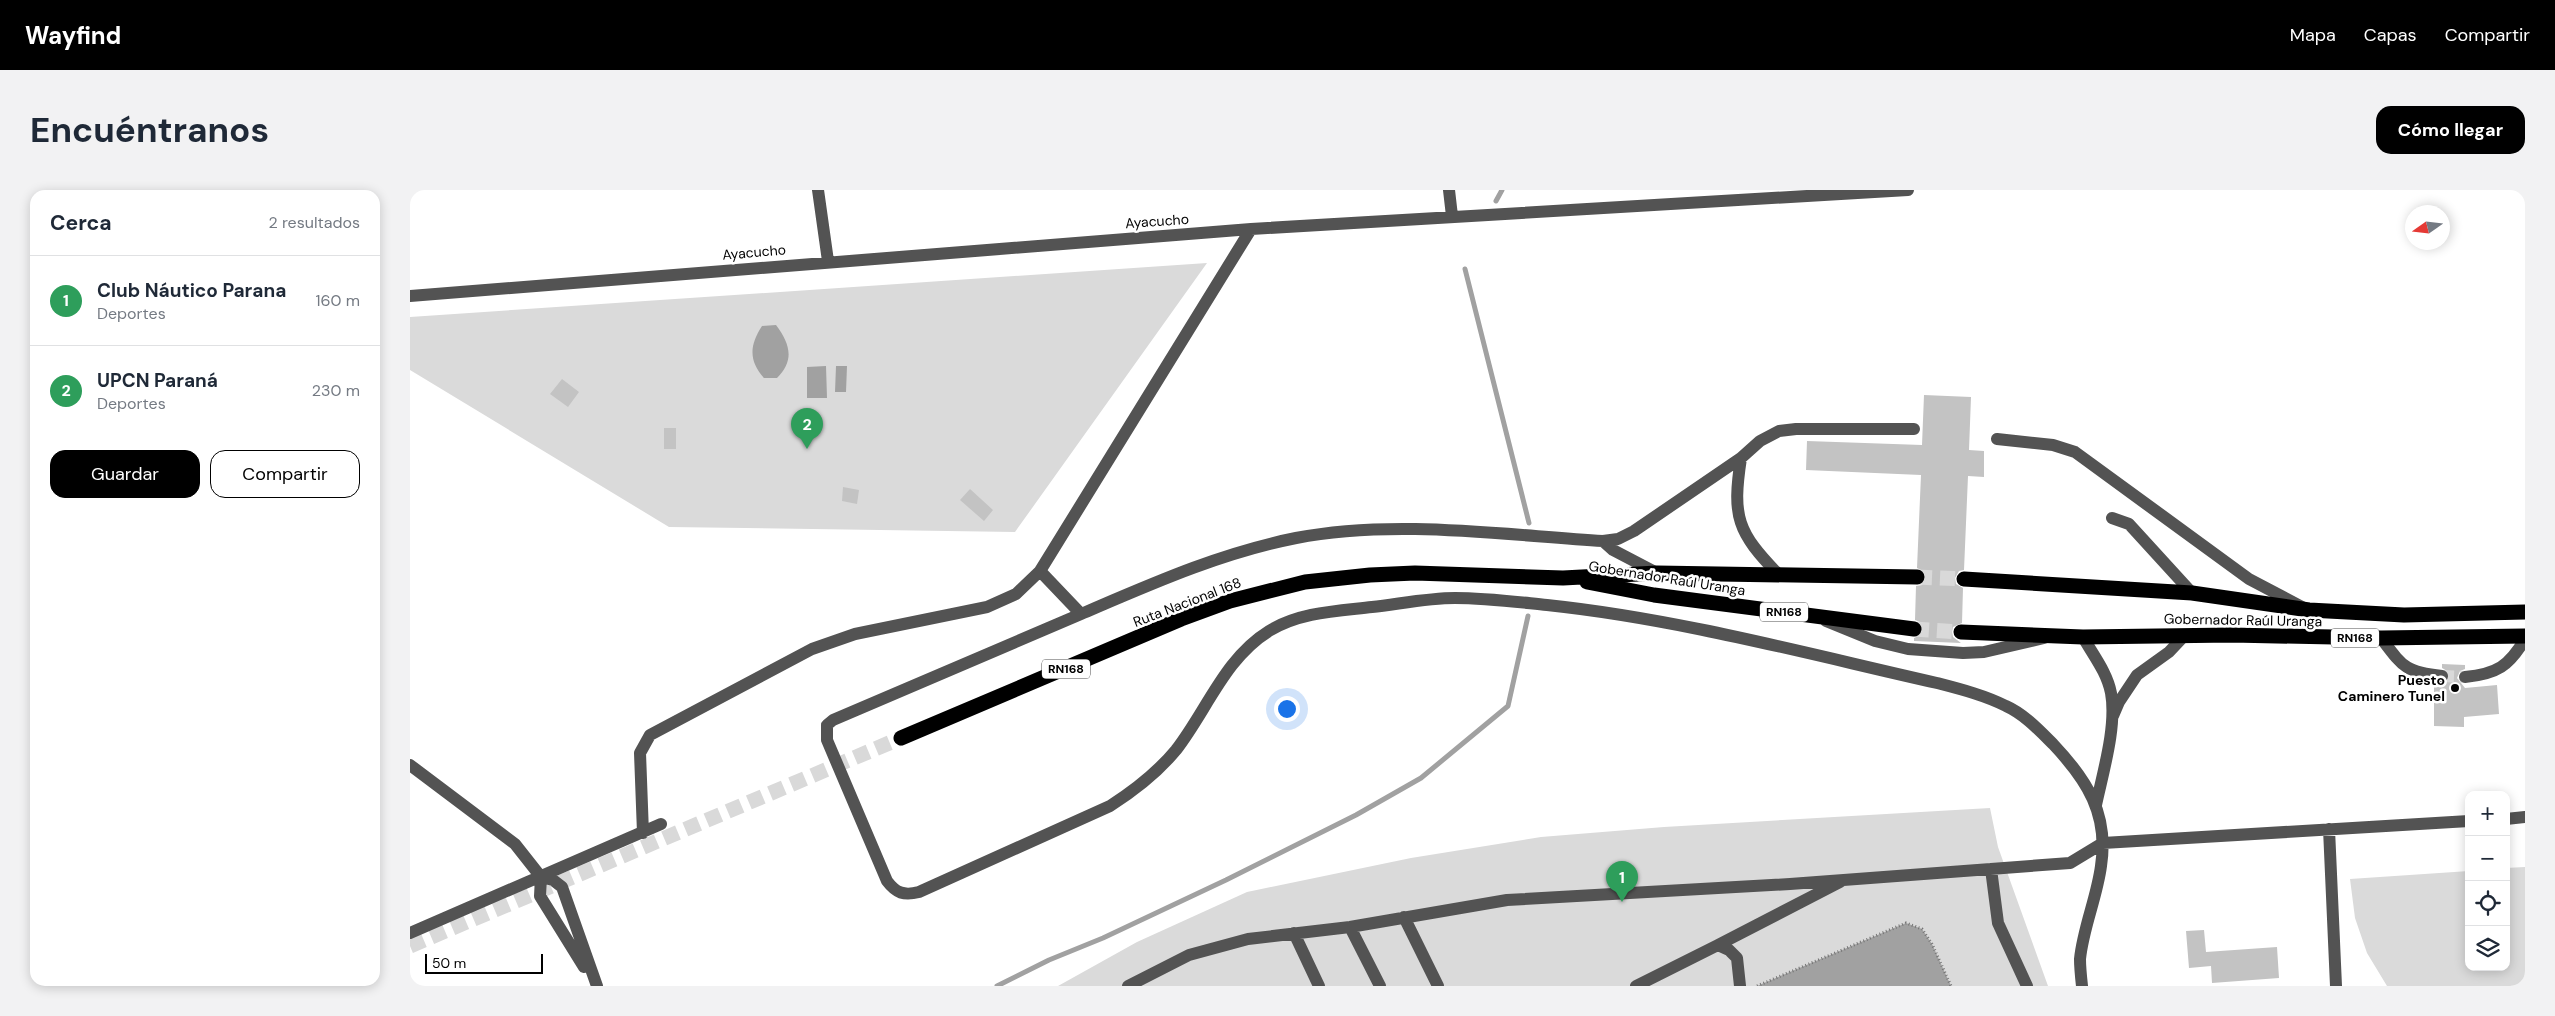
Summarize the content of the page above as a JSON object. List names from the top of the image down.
{
  "streets": {
    "highway": ["Gobernador Raúl Uranga", "Ruta Nacional 168", "RN168"],
    "street": ["Ayacucho"]
  },
  "crossings": [
    ["Gobernador Raúl Uranga", "Ruta Nacional 168"]
  ],
  "places": ["Puesto Caminero Tunel"],
  "scale_bar": "50 m",
  "north": "left",
  "page": {
    "header": "Wayfind",
    "nav": ["Mapa", "Capas", "Compartir"],
    "buttons": [
      "Cómo llegar",
      ["Guardar", "Compartir"]
    ],
    "title": "Encuéntranos",
    "heading": ["Cerca", "2 resultados"],
    "list": [
      {
        "mark": "1",
        "name": "Club Náutico Parana",
        "note": "Deportes",
        "value": "160 m"
      },
      {
        "mark": "2",
        "name": "UPCN Paraná",
        "note": "Deportes",
        "value": "230 m"
      }
    ],
    "pins": ["2", "1"],
    "map_buttons": ["+", "−"],
    "scale": "50 m"
  }
}
